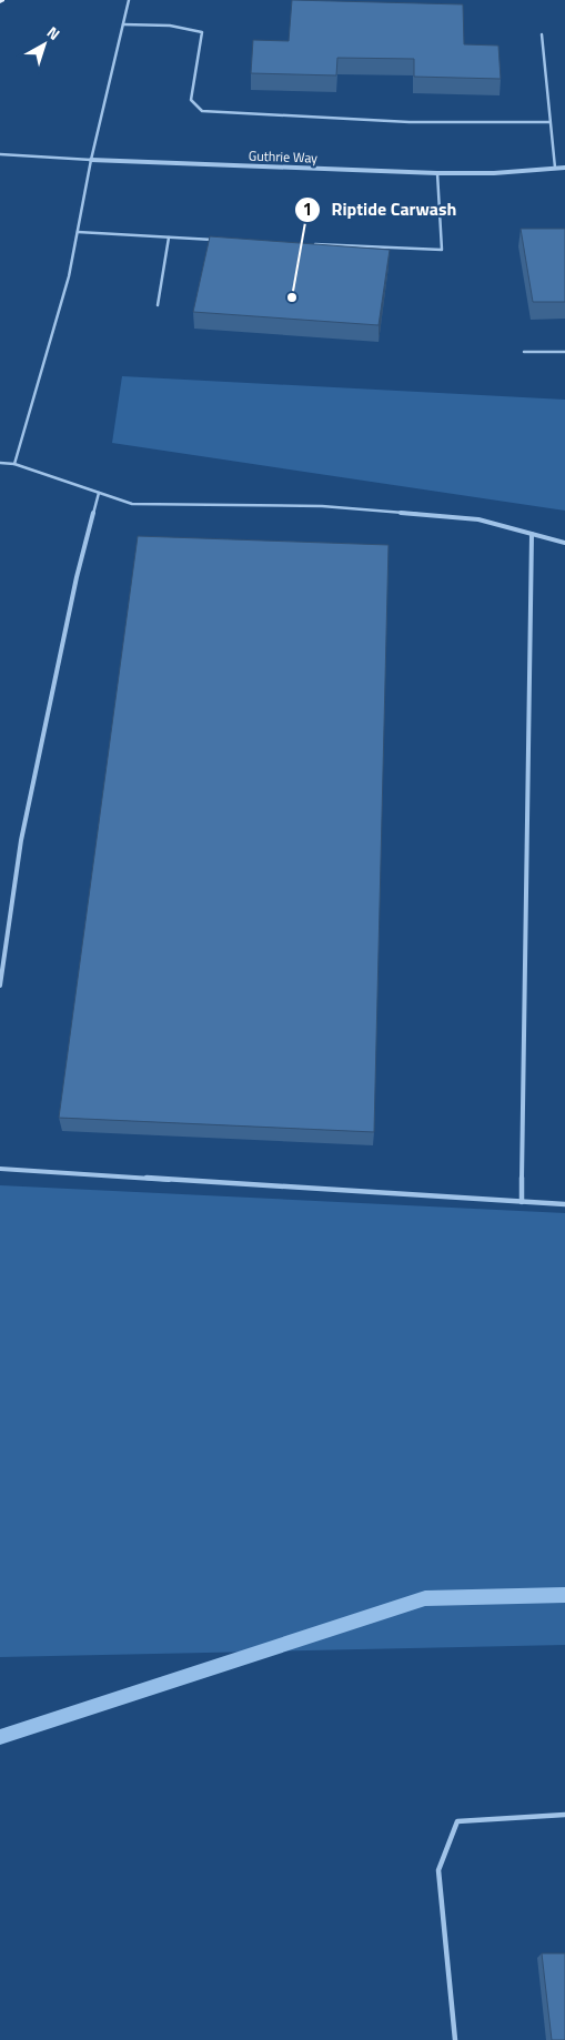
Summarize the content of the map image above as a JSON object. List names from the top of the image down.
{
  "streets": {
    "street": ["Guthrie Way"]
  },
  "places": ["Riptide Carwash"],
  "north": "top right"
}
